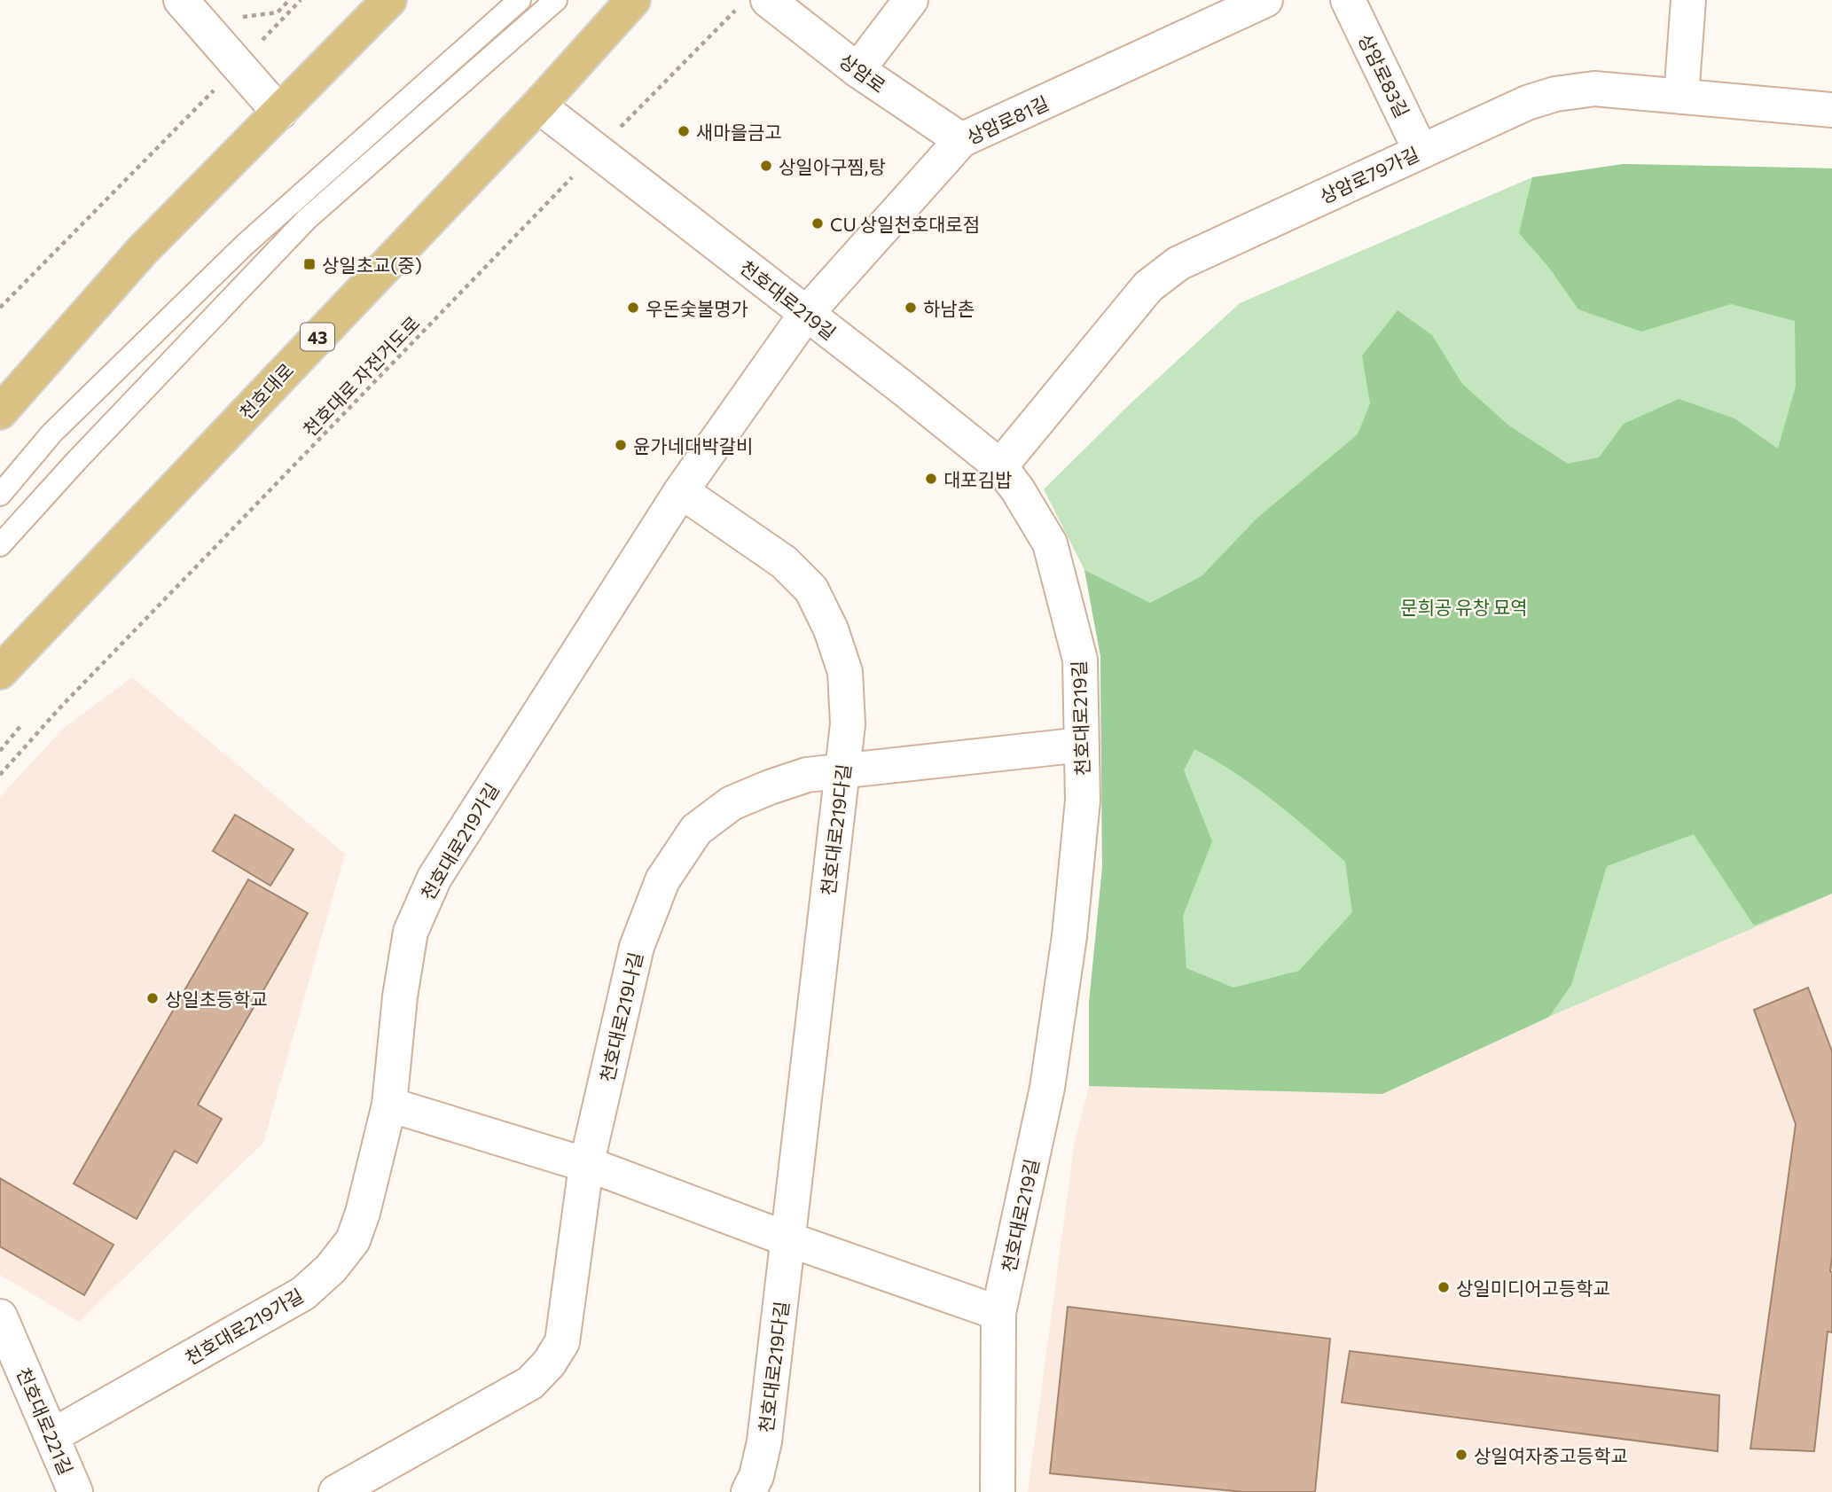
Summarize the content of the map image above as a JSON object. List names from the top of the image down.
{
  "streets": {
    "main road": ["43", "천호대로"],
    "street": [
      "상암로",
      "상암로83길",
      "상암로81길",
      "상암로79가길",
      "천호대로219길",
      "천호대로219다길",
      "천호대로219가길",
      "천호대로219나길",
      "천호대로221길"
    ],
    "path": ["천호대로 자전거도로"]
  },
  "crossings": [
    ["상암로", "상암로81길"],
    ["상암로", "천호대로 자전거도로"],
    ["상암로83길", "상암로79가길"],
    ["상암로81길", "천호대로219길"],
    ["상암로81길", "천호대로219가길"],
    ["상암로79가길", "천호대로219길"],
    ["천호대로219길", "천호대로 자전거도로"],
    ["천호대로219길", "천호대로"],
    ["천호대로219길", "천호대로219가길"],
    ["천호대로219길", "천호대로219나길"],
    ["천호대로219다길", "천호대로219가길"],
    ["천호대로219다길", "천호대로219나길"],
    ["천호대로219가길", "천호대로221길"]
  ],
  "parks": ["문희공 유창 묘역"],
  "places": {
    "other": [
      "새마을금고",
      "상일아구찜,탕",
      "CU 상일천호대로점",
      "우돈숯불명가",
      "하남촌",
      "윤가네대박갈비",
      "대포김밥",
      "상일초등학교",
      "상일미디어고등학교",
      "상일여자중고등학교"
    ],
    "transit": ["상일초교(중)"]
  }
}
